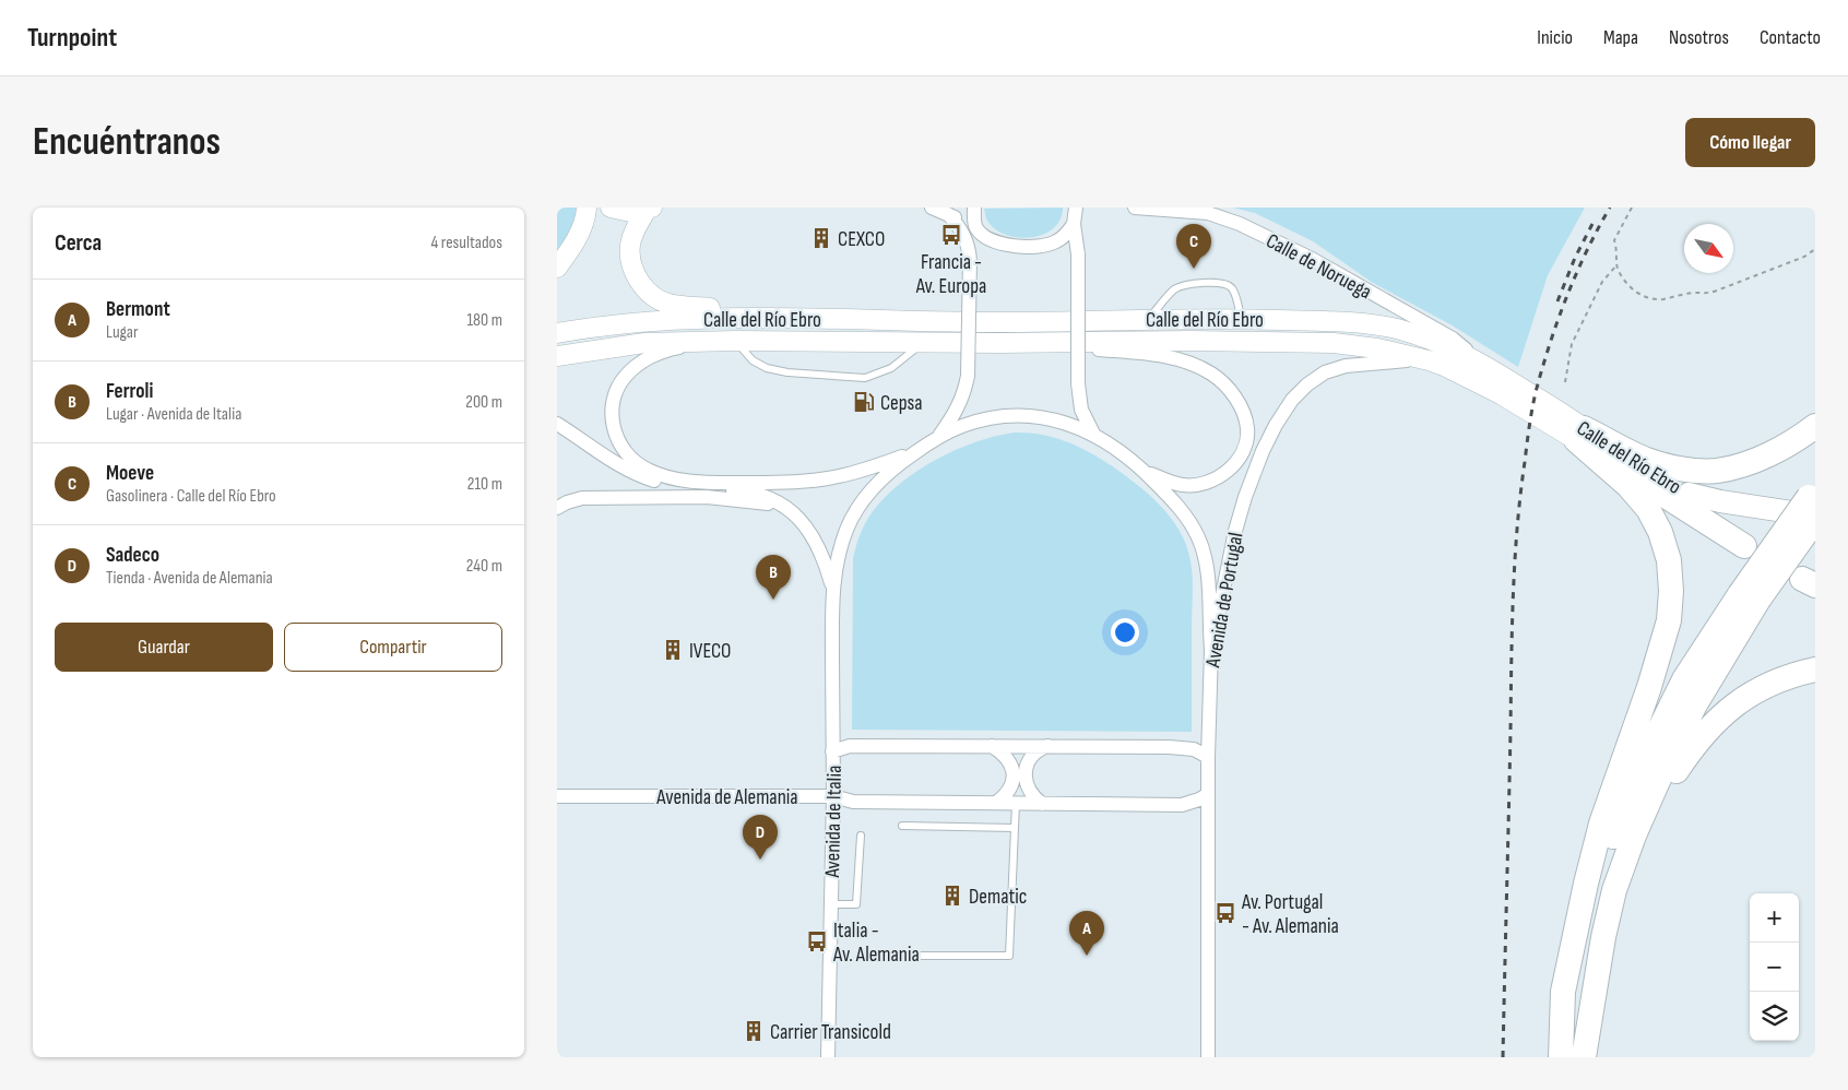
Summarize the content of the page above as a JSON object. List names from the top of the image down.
{
  "streets": {
    "main road": ["Calle del Río Ebro"],
    "street": [
      "Calle de Noruega",
      "Avenida de Portugal",
      "Avenida de Alemania",
      "Avenida de Italia"
    ]
  },
  "crossings": [
    ["Calle de Noruega", "Calle del Río Ebro"],
    ["Calle del Río Ebro", "Avenida de Portugal"],
    ["Avenida de Portugal", "Avenida de Alemania"],
    ["Avenida de Alemania", "Avenida de Italia"]
  ],
  "places": {
    "bus stop": ["Francia - Av. Europa", "Av. Portugal - Av. Alemania", "Italia - Av. Alemania"],
    "building": [
      "CEXCO",
      "IVECO",
      "Dematic",
      "Carrier Transicold"
    ],
    "fuel station": ["Cepsa"]
  },
  "north": "bottom right",
  "page": {
    "header": "Turnpoint",
    "nav": [
      "Inicio",
      "Mapa",
      "Nosotros",
      "Contacto"
    ],
    "buttons": [
      "Cómo llegar",
      ["Guardar", "Compartir"]
    ],
    "title": "Encuéntranos",
    "heading": ["Cerca", "4 resultados"],
    "pins": [
      "C",
      "B",
      "D",
      "A"
    ],
    "list": [
      {
        "mark": "A",
        "name": "Bermont",
        "note": "Lugar",
        "value": "180 m"
      },
      {
        "mark": "B",
        "name": "Ferroli",
        "note": "Lugar · Avenida de Italia",
        "value": "200 m"
      },
      {
        "mark": "C",
        "name": "Moeve",
        "note": "Gasolinera · Calle del Río Ebro",
        "value": "210 m"
      },
      {
        "mark": "D",
        "name": "Sadeco",
        "note": "Tienda · Avenida de Alemania",
        "value": "240 m"
      }
    ],
    "map_buttons": ["+", "−"]
  }
}
